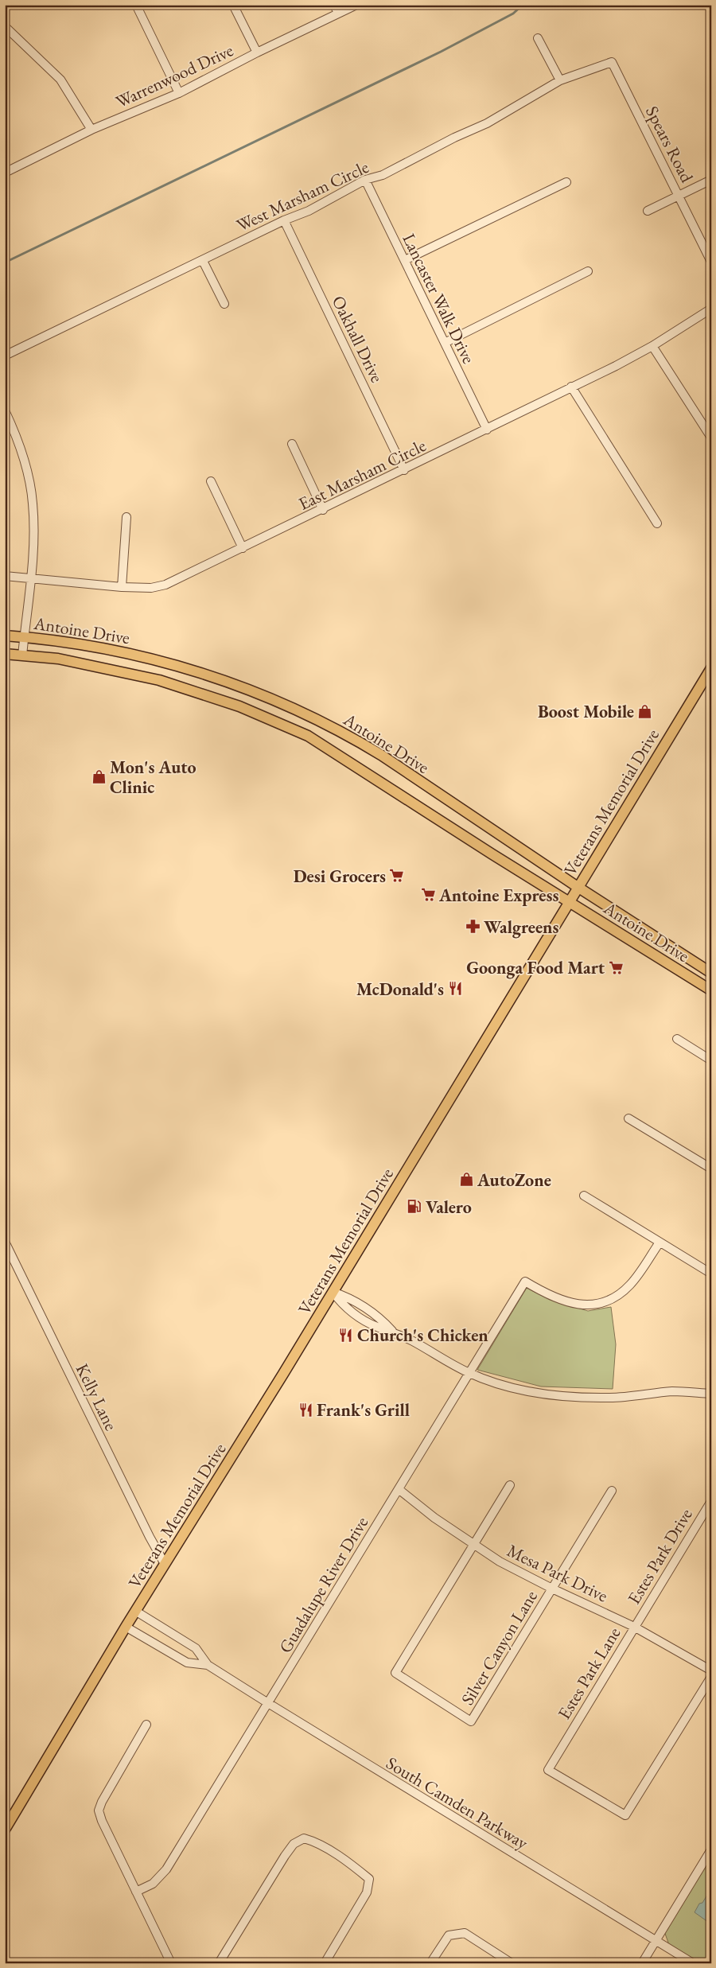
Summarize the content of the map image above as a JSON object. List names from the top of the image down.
{
  "streets": {
    "main road": ["Antoine Drive", "Veterans Memorial Drive"],
    "street": [
      "Warrenwood Drive",
      "Spears Road",
      "West Marsham Circle",
      "Lancaster Walk Drive",
      "Oakhall Drive",
      "East Marsham Circle",
      "Kelly Lane",
      "Estes Park Drive",
      "Mesa Park Drive",
      "Guadalupe River Drive",
      "Silver Canyon Lane",
      "Estes Park Lane",
      "South Camden Parkway"
    ]
  },
  "crossings": [
    ["Spears Road", "West Marsham Circle"],
    ["West Marsham Circle", "Lancaster Walk Drive"],
    ["West Marsham Circle", "Oakhall Drive"],
    ["Lancaster Walk Drive", "East Marsham Circle"],
    ["Oakhall Drive", "East Marsham Circle"],
    ["Antoine Drive", "Veterans Memorial Drive"],
    ["Veterans Memorial Drive", "Kelly Lane"],
    ["Veterans Memorial Drive", "South Camden Parkway"],
    ["Estes Park Drive", "Mesa Park Drive"],
    ["Estes Park Drive", "Estes Park Lane"],
    ["Mesa Park Drive", "Guadalupe River Drive"],
    ["Mesa Park Drive", "Silver Canyon Lane"],
    ["Mesa Park Drive", "Estes Park Lane"],
    ["Guadalupe River Drive", "South Camden Parkway"]
  ],
  "places": {
    "shop": ["Boost Mobile", "Mon's Auto Clinic", "AutoZone"],
    "supermarket": ["Desi Grocers", "Antoine Express", "Goonga Food Mart"],
    "pharmacy": ["Walgreens"],
    "restaurant": ["McDonald's", "Church's Chicken", "Frank's Grill"],
    "fuel station": ["Valero"]
  }
}
